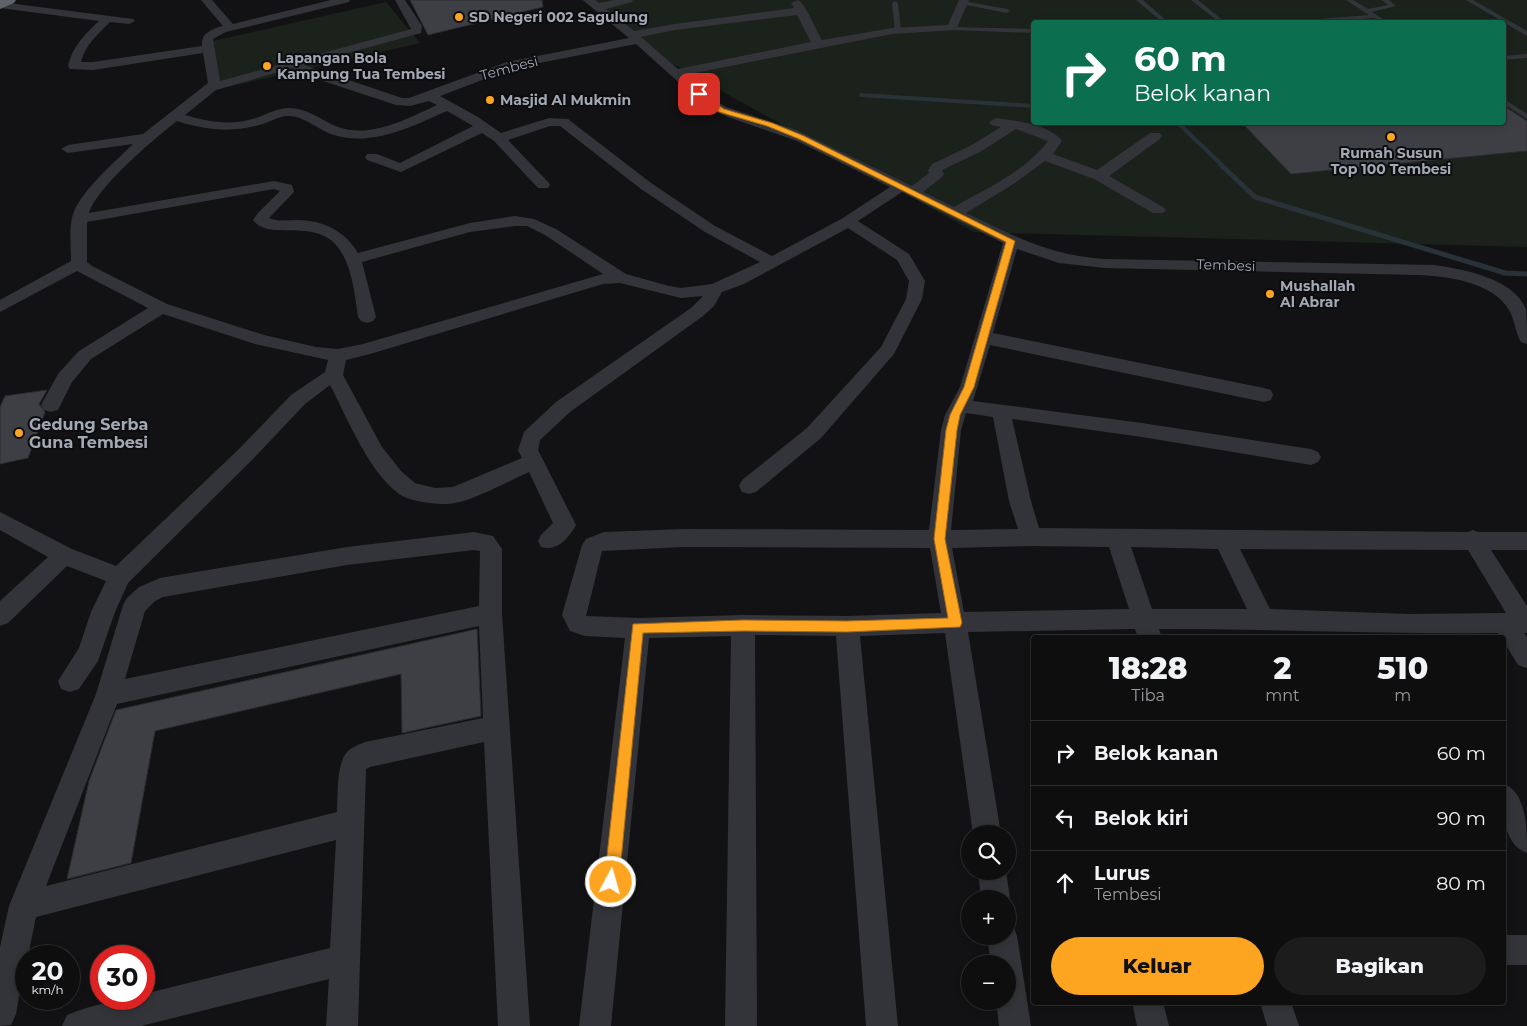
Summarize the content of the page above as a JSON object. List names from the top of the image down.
{
  "streets": {
    "street": ["Tembesi"]
  },
  "places": [
    "SD Negeri 002 Sagulung",
    "Lapangan Bola Kampung Tua Tembesi",
    "Masjid Al Mukmin",
    "Rumah Susun Top 100 Tembesi",
    "Mushallah Al Abrar",
    "Gedung Serba Guna Tembesi"
  ],
  "page": {
    "turn": ["60 m", "Belok kanan"],
    "eta": [
      "18:28",
      "Tiba",
      "2",
      "mnt",
      "510",
      "m"
    ],
    "list": [
      {
        "name": "Belok kanan",
        "value": "60 m"
      },
      {
        "name": "Belok kiri",
        "value": "90 m"
      },
      {
        "name": "Lurus",
        "note": "Tembesi",
        "value": "80 m"
      }
    ],
    "map_buttons": ["+", "−"],
    "buttons": ["Keluar", "Bagikan"],
    "speed": "20 km/h",
    "limit": "30"
  }
}
